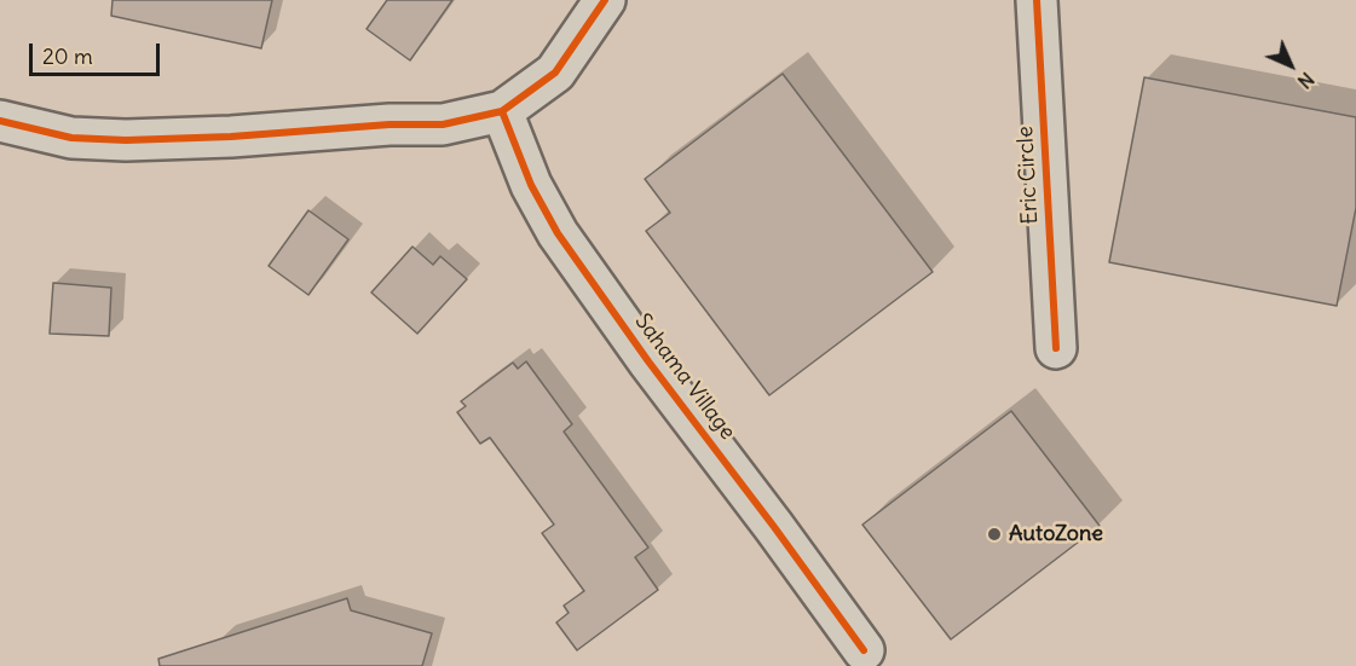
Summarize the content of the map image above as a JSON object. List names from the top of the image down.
{
  "streets": {
    "street": ["Eric Circle", "Sahama Village"]
  },
  "places": ["AutoZone"],
  "scale_bar": "20 m",
  "north": "bottom right"
}
